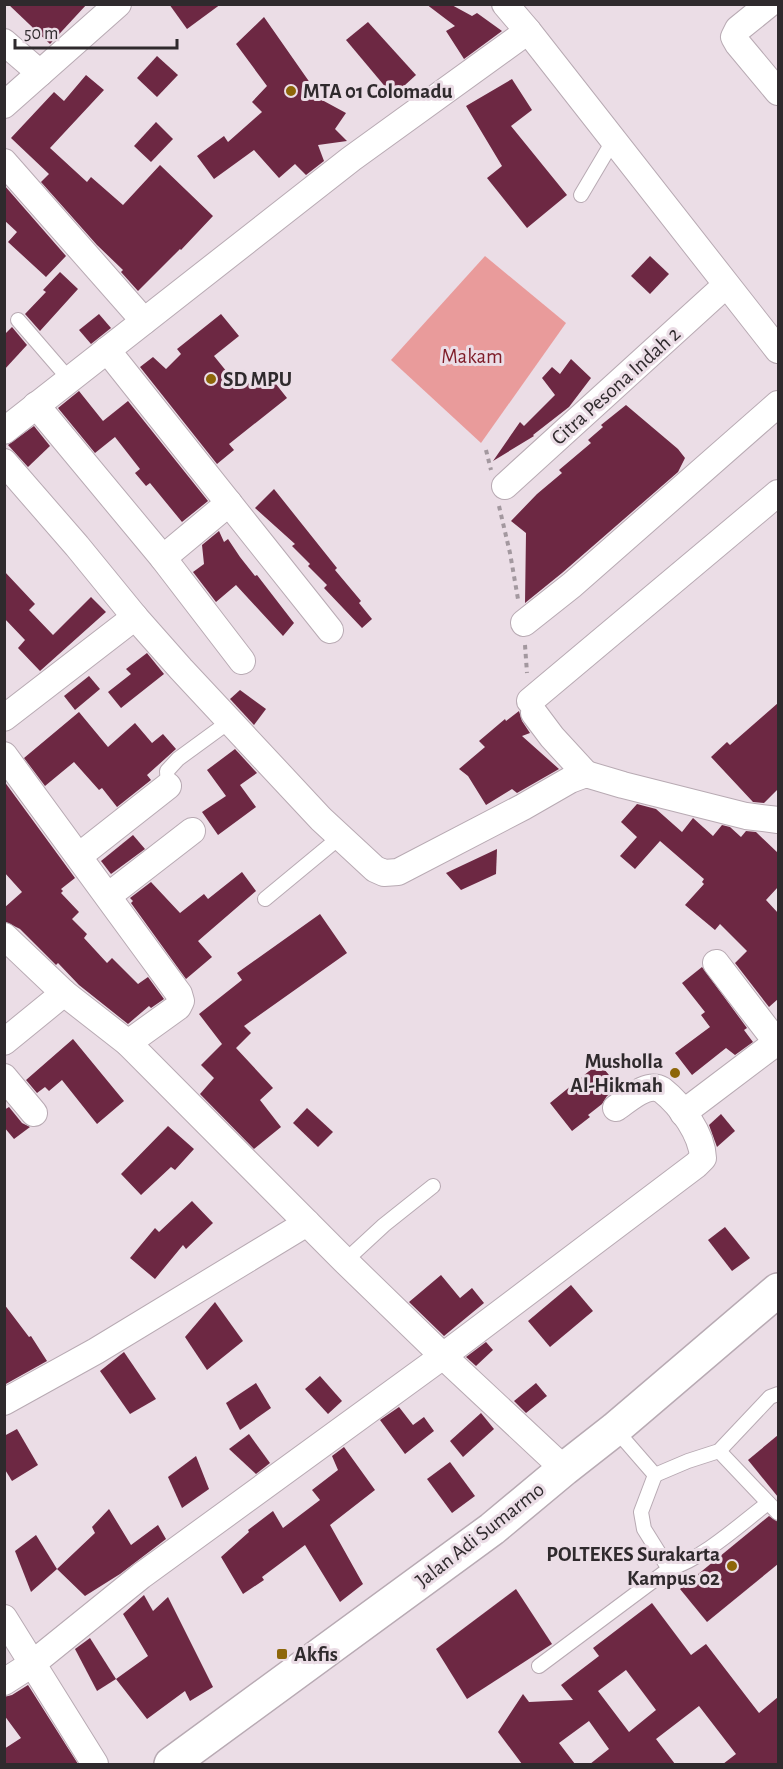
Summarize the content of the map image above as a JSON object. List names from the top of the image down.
{
  "streets": {
    "main road": ["Jalan Adi Sumarmo"],
    "street": ["Citra Pesona Indah 2"]
  },
  "parks": ["Makam"],
  "places": {
    "other": [
      "MTA 01 Colomadu",
      "SD MPU",
      "Musholla Al-Hikmah",
      "POLTEKES Surakarta Kampus 02"
    ],
    "transit": ["Akfis"]
  },
  "scale_bar": "50 m"
}
